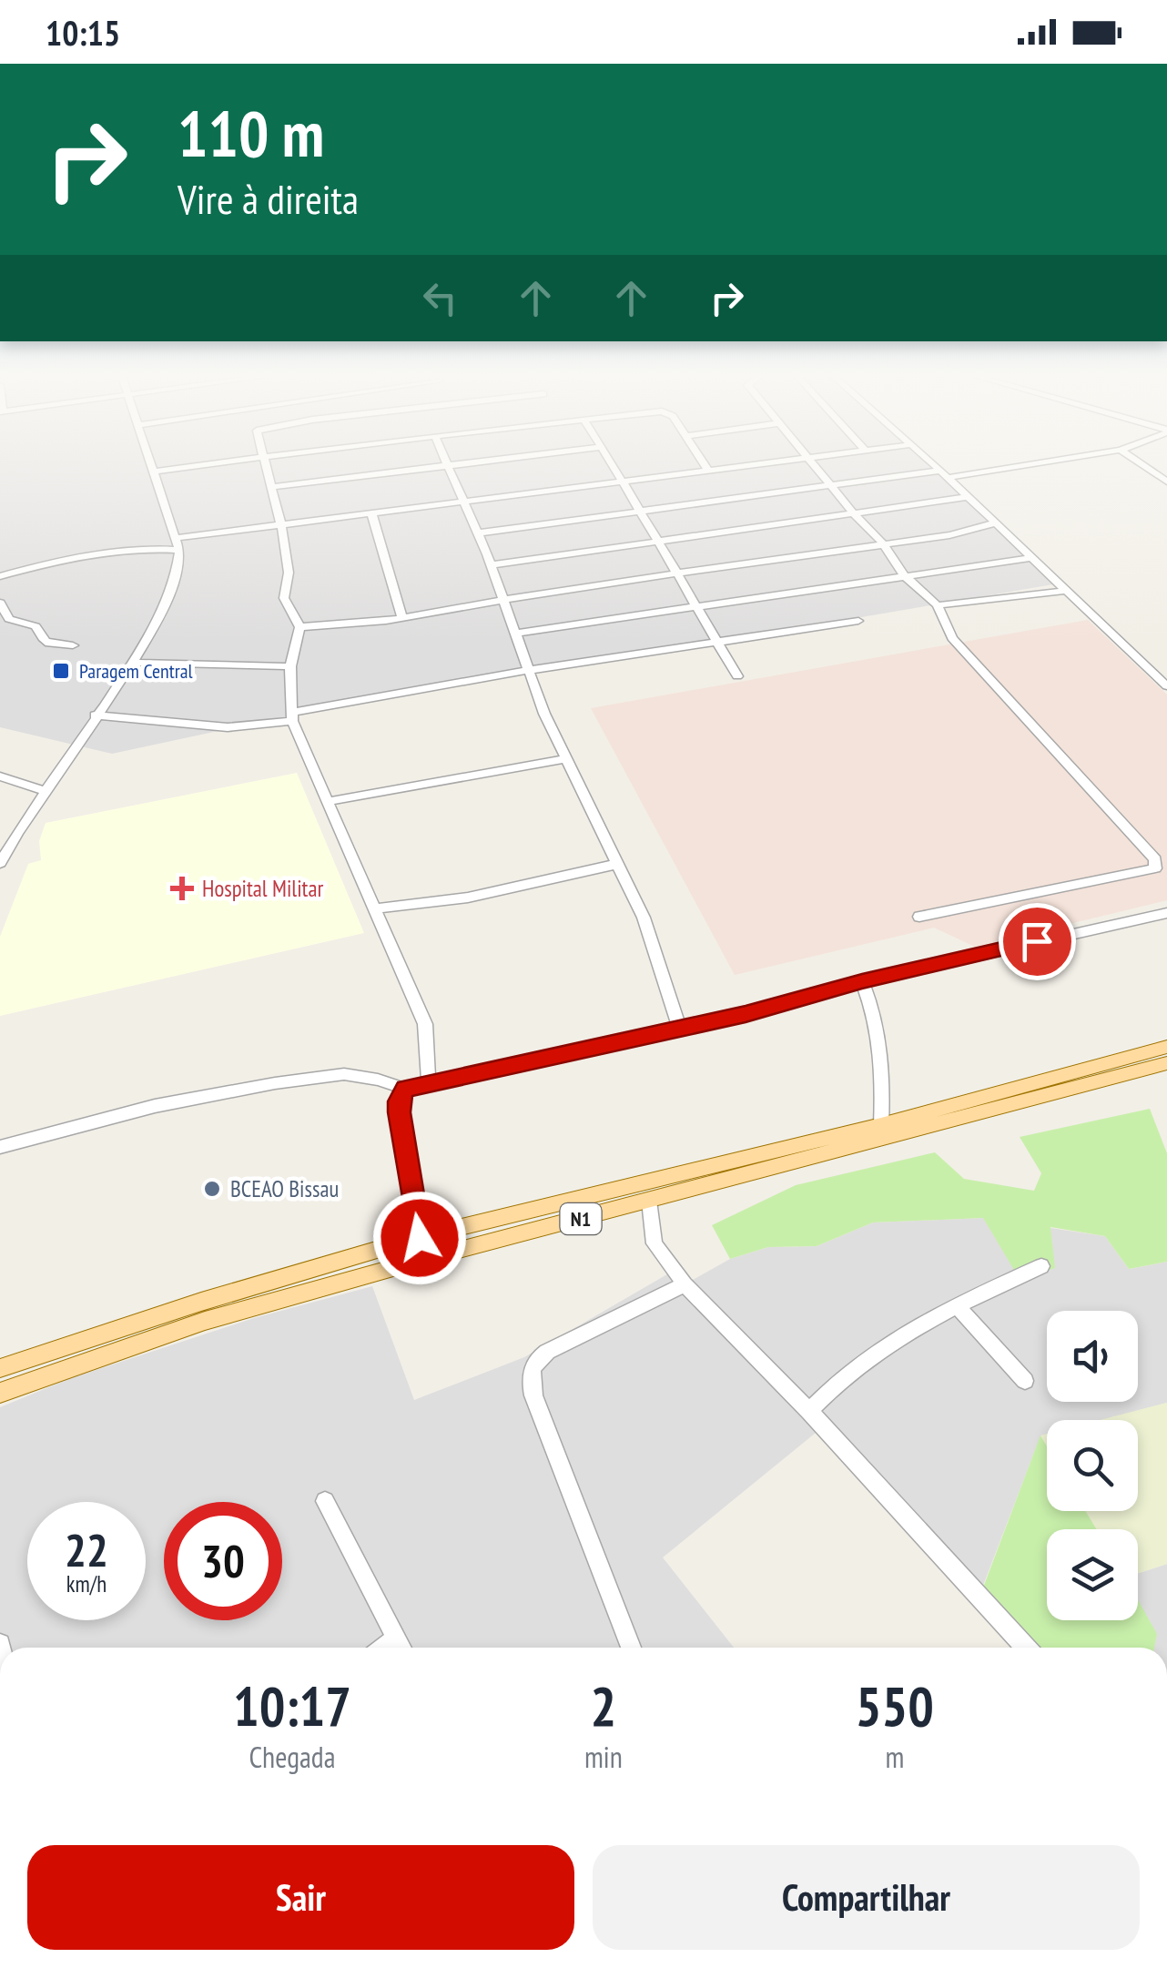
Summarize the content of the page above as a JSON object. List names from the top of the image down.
{
  "streets": {
    "main road": ["N1"]
  },
  "places": {
    "transit": ["Paragem Central"],
    "health": ["Hospital Militar"],
    "other": ["BCEAO Bissau"]
  },
  "page": {
    "status": "10:15",
    "turn": ["110 m", "Vire à direita"],
    "speed": "22 km/h",
    "limit": "30",
    "eta": [
      "10:17",
      "Chegada",
      "2",
      "min",
      "550",
      "m"
    ],
    "buttons": ["Sair", "Compartilhar"]
  }
}
